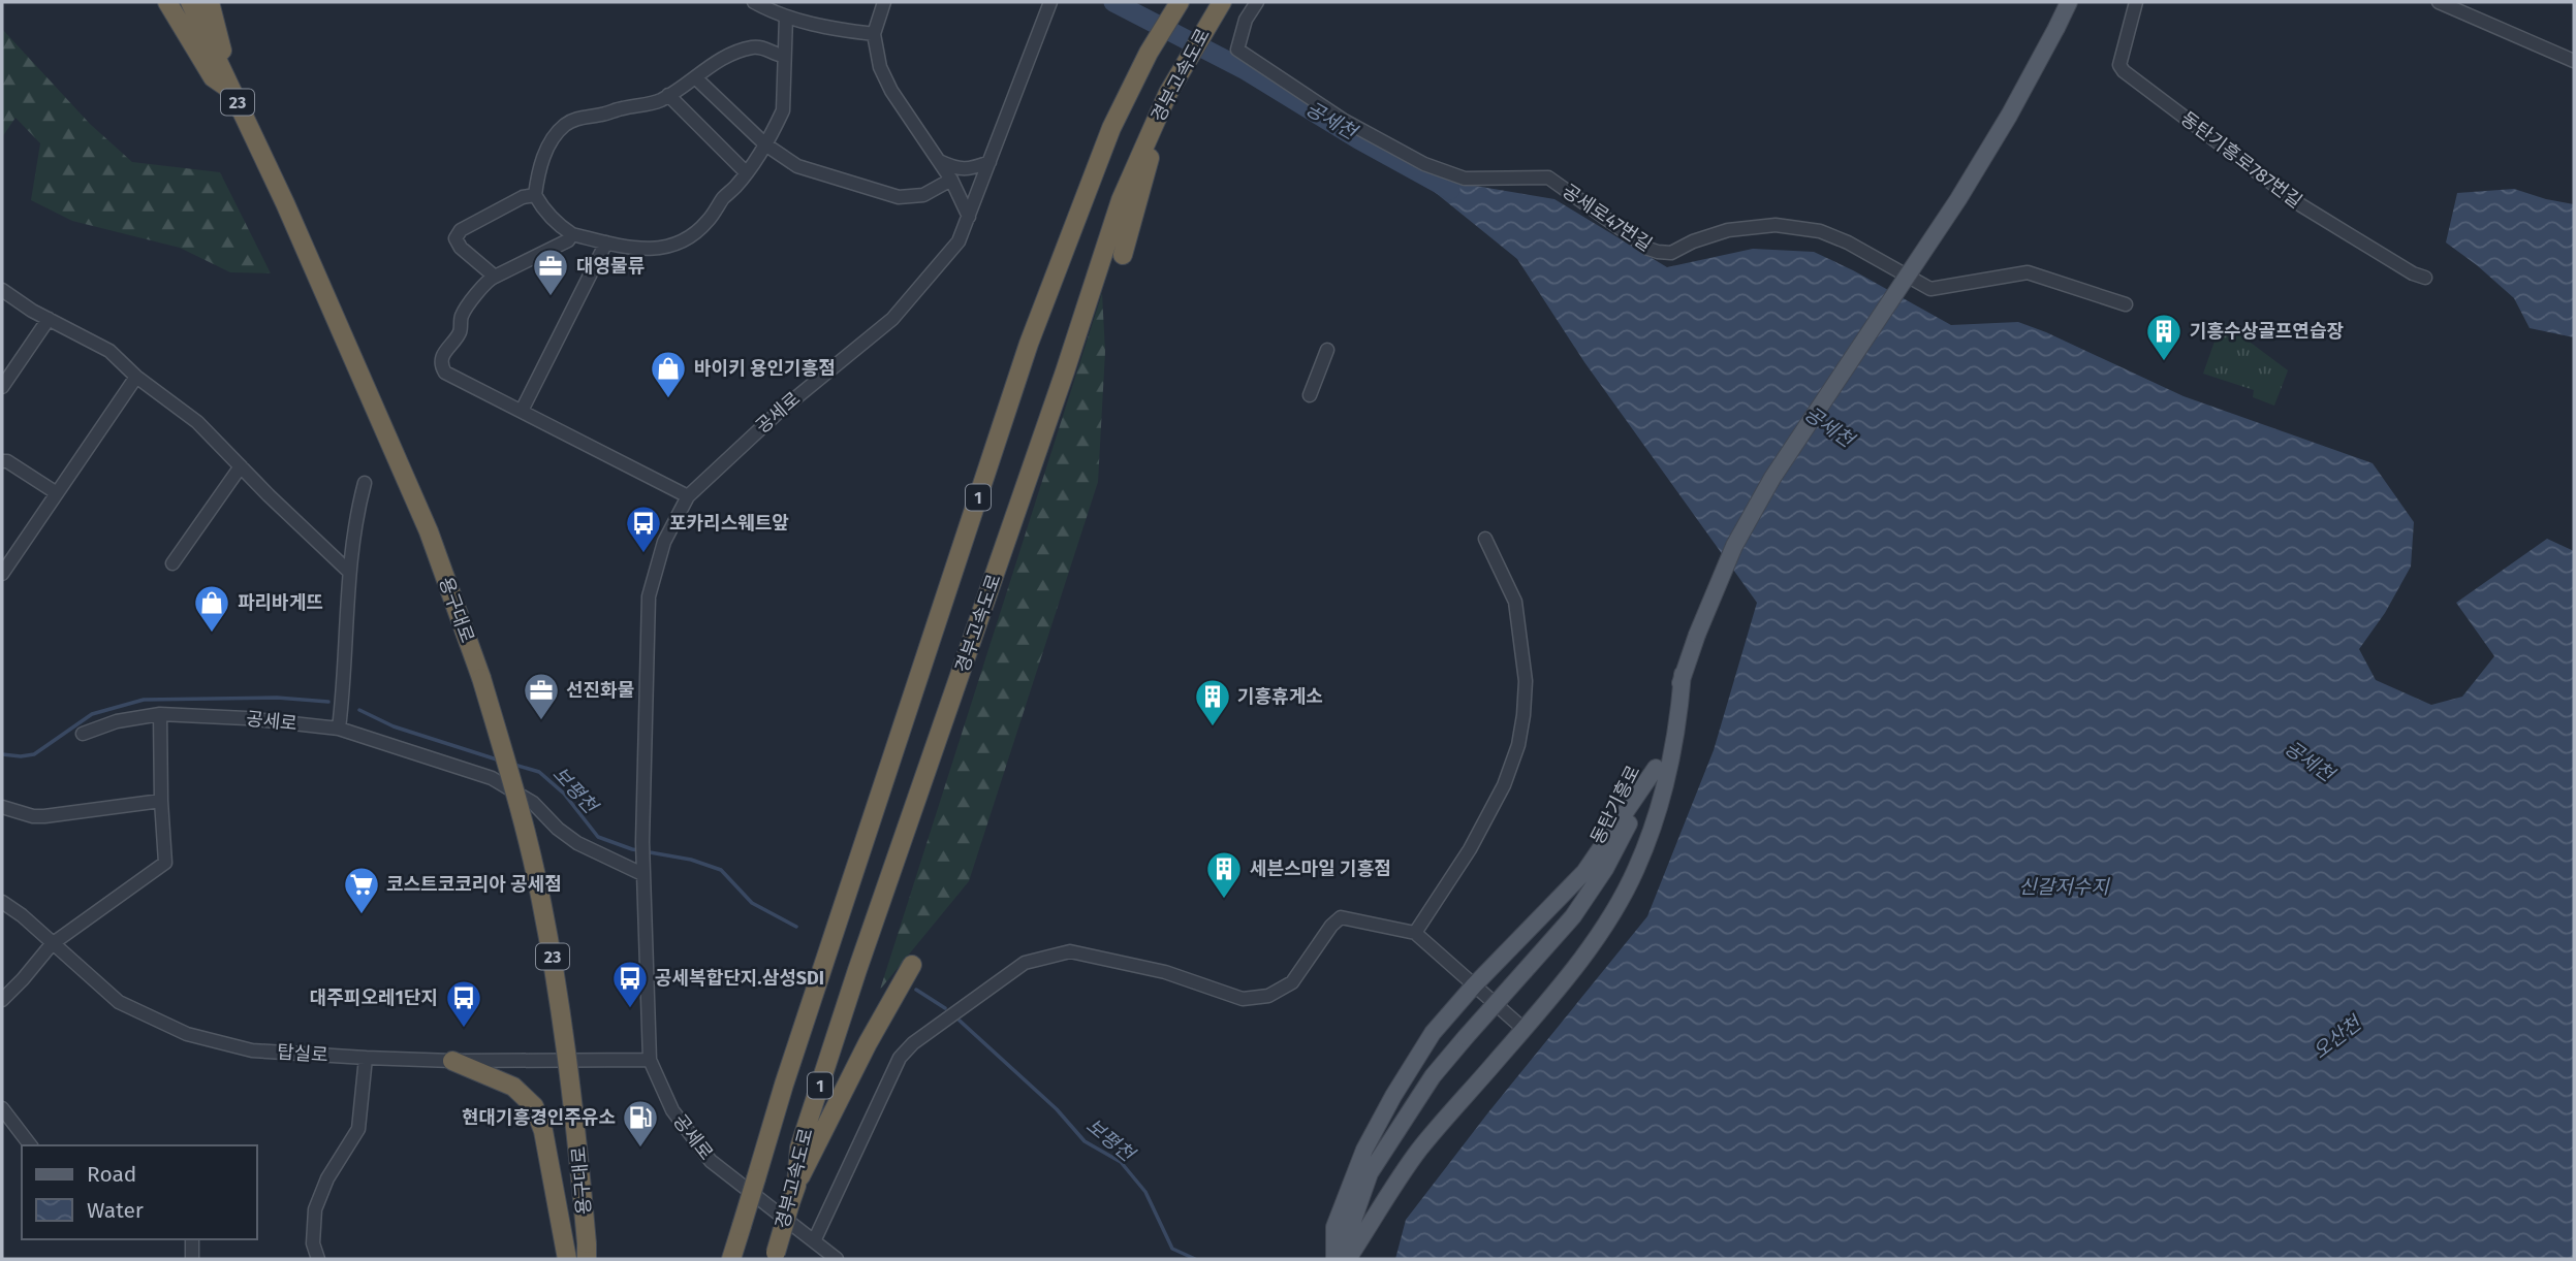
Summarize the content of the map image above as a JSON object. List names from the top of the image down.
{
  "streets": {
    "highway": [
      "경부고속도로",
      "23",
      "1",
      "용구대로"
    ],
    "main road": ["동탄기흥로"],
    "street": [
      "동탄기흥로787번길",
      "공세로47번길",
      "공세로",
      "탑실로"
    ]
  },
  "crossings": [
    ["공세로", "탑실로"]
  ],
  "water": [
    "공세천",
    "보평천",
    "신갈저수지",
    "오산천"
  ],
  "places": {
    "office": ["대영물류", "선진화물"],
    "building": ["기흥수상골프연습장", "기흥휴게소", "세븐스마일 기흥점"],
    "shop": ["바이키 용인기흥점", "파리바게뜨"],
    "bus stop": ["포카리스웨트앞", "공세복합단지.삼성SDI", "대주피오레1단지"],
    "supermarket": ["코스트코코리아 공세점"],
    "fuel station": ["현대기흥경인주유소"]
  },
  "legend": ["Road", "Water"]
}
